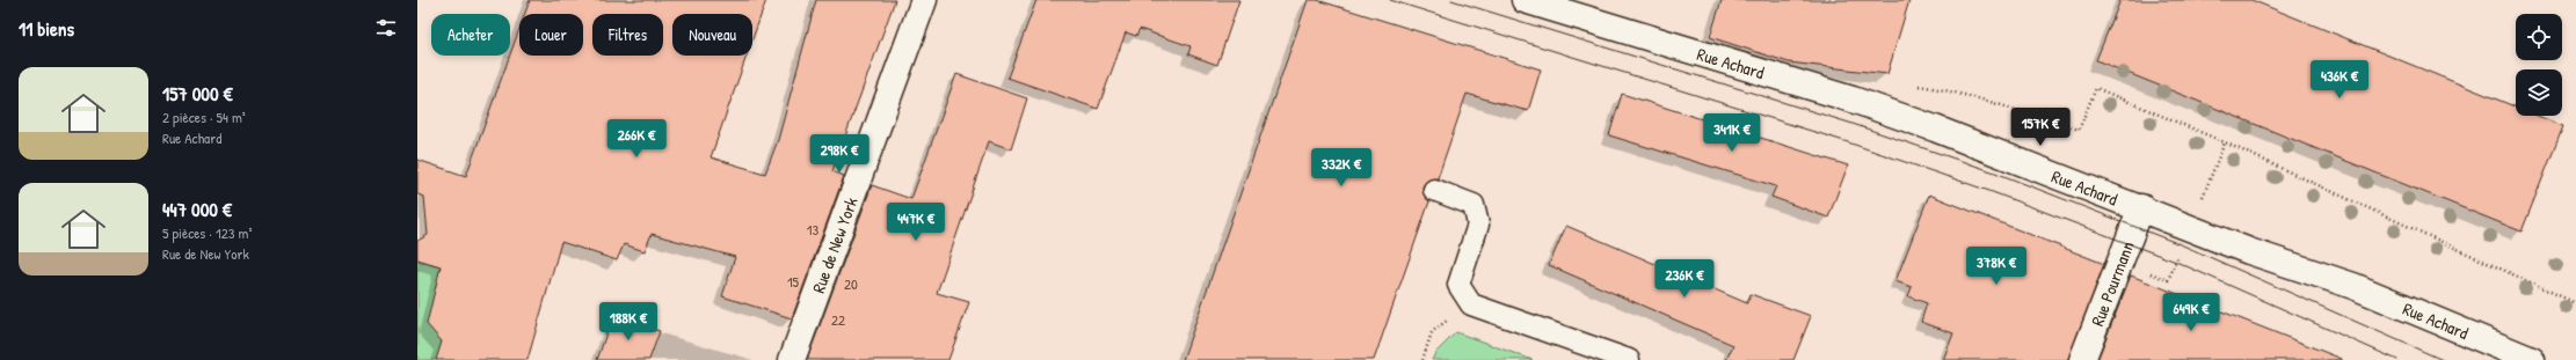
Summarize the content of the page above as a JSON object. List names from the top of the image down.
{
  "streets": {
    "street": ["Rue Achard", "Rue de New York", "Rue Pourmann"]
  },
  "crossings": [
    ["Rue Achard", "Rue Pourmann"]
  ],
  "house_numbers": [
    "13",
    "15",
    "20",
    "22"
  ],
  "page": {
    "heading": "11 biens",
    "chip": [
      "Acheter",
      "Louer",
      "Filtres",
      "Nouveau"
    ],
    "list": [
      {
        "name": "157 000 €",
        "note": "2 pièces · 54 m² · Rue Achard"
      },
      {
        "name": "447 000 €",
        "note": "5 pièces · 123 m² · Rue de New York"
      }
    ],
    "price": [
      "436K €",
      "157K €",
      "341K €",
      "266K €",
      "298K €",
      "332K €",
      "447K €",
      "378K €",
      "236K €",
      "649K €",
      "188K €"
    ]
  }
}
